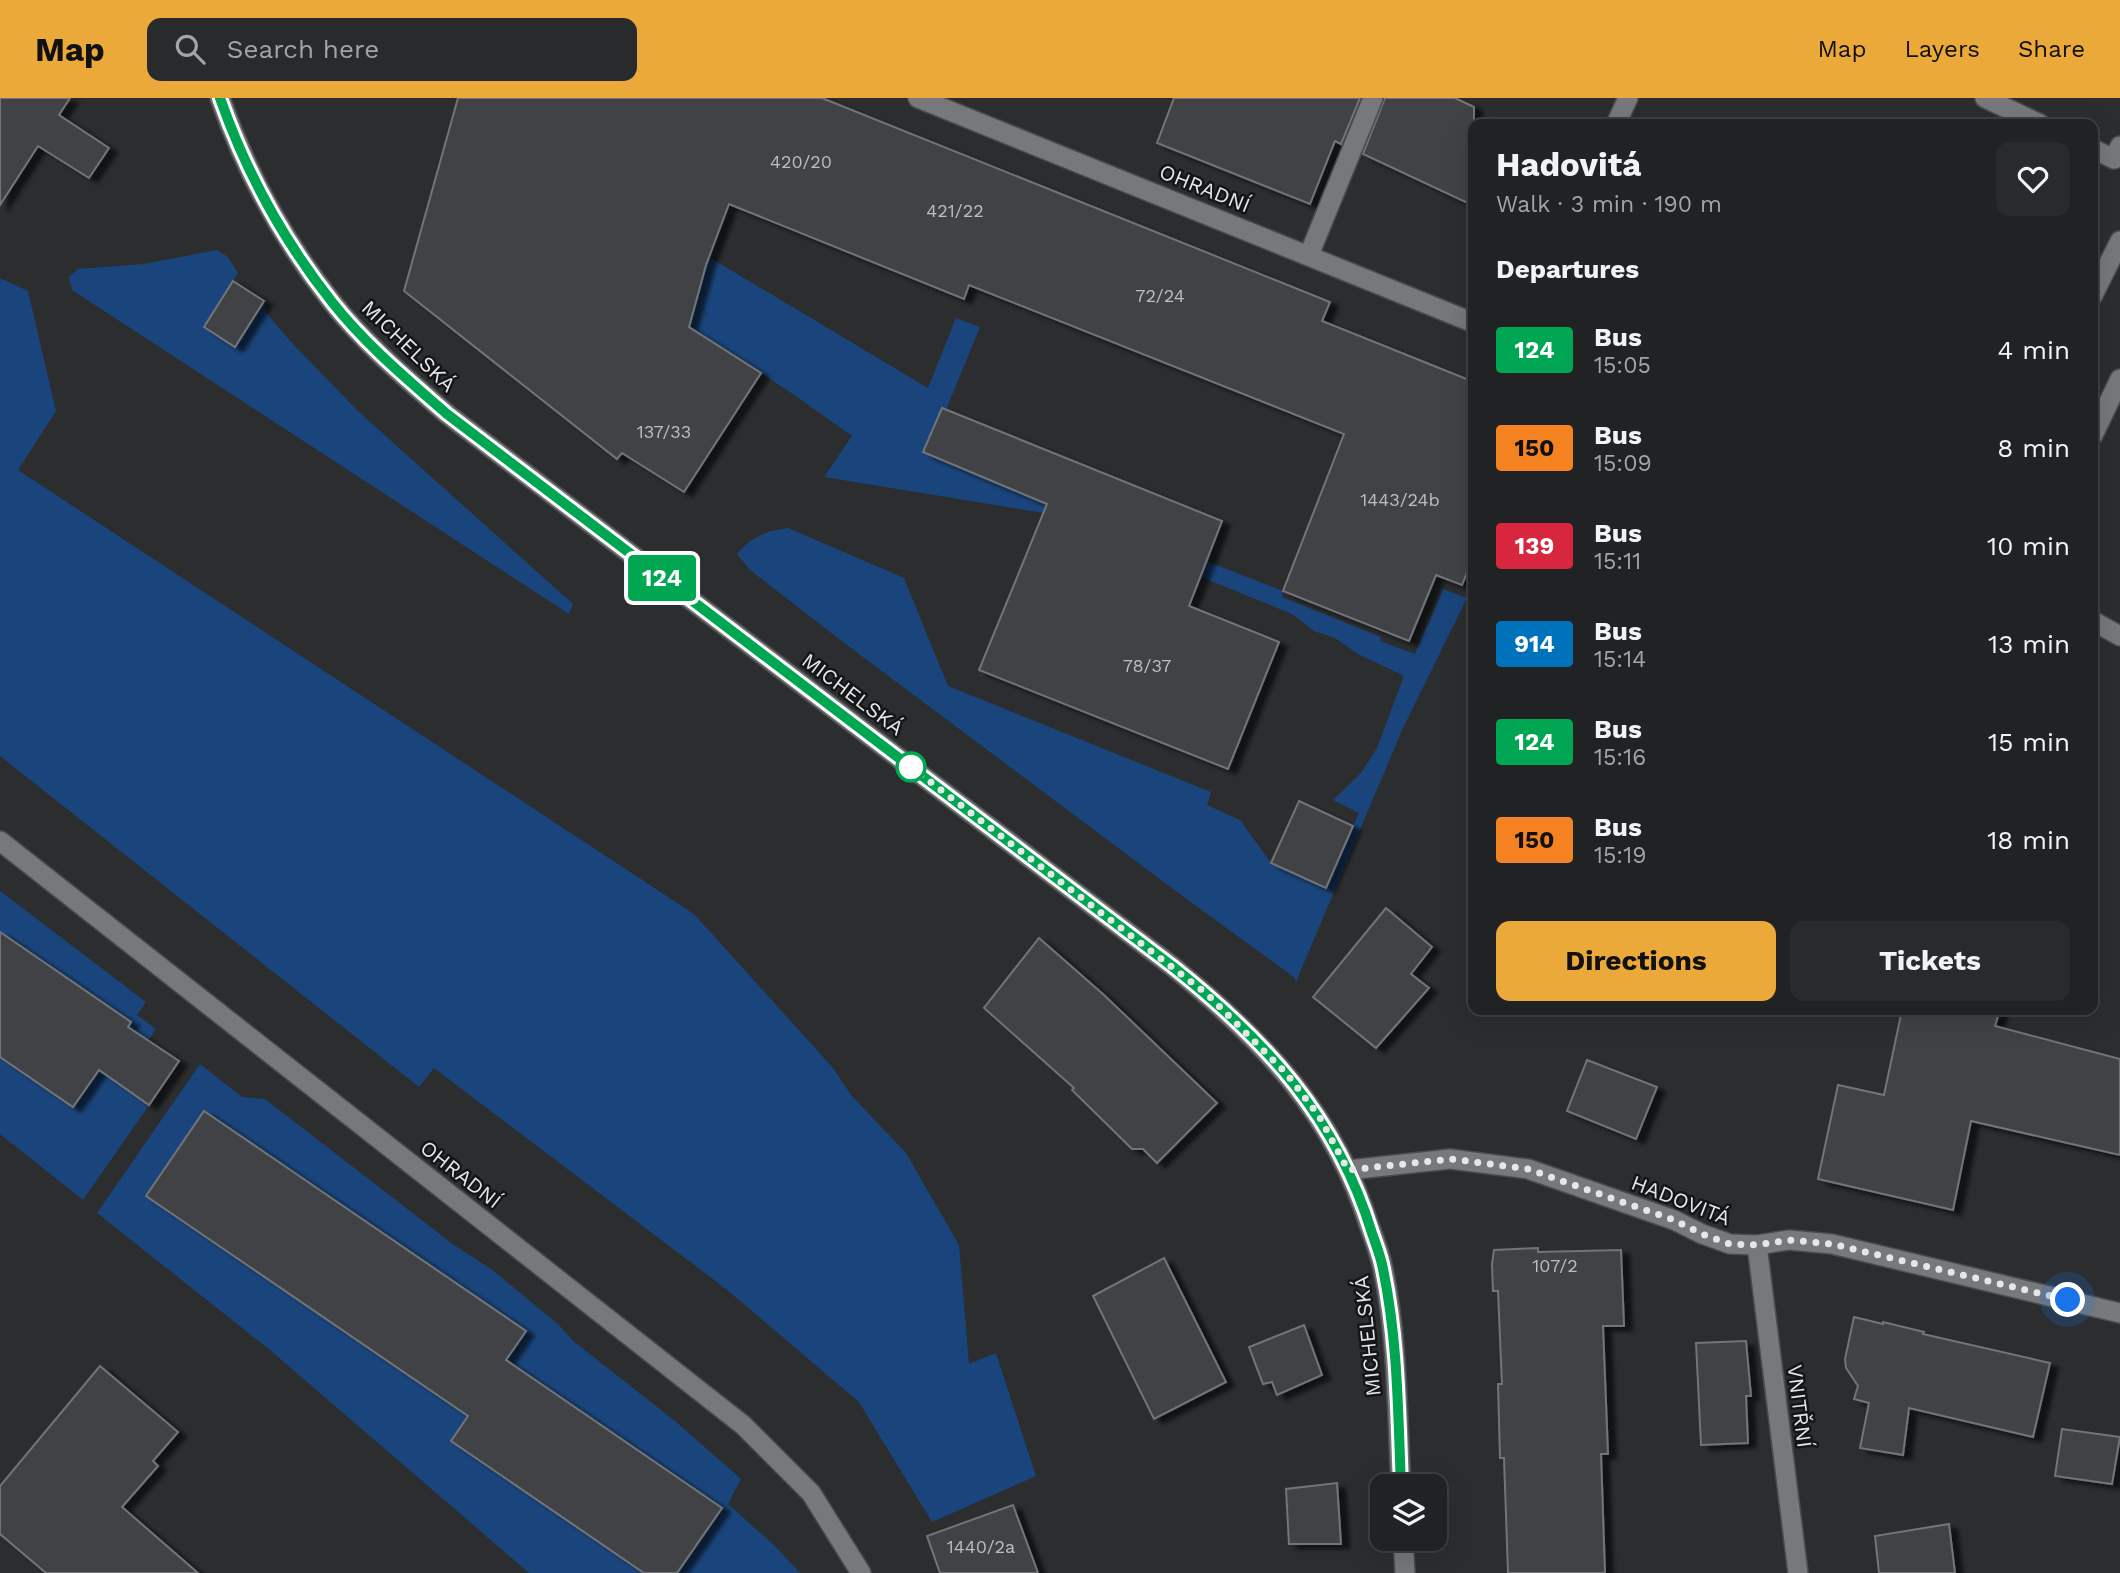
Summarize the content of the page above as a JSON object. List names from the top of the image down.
{
  "streets": {
    "street": [
      "OHRADNÍ",
      "MICHELSKÁ",
      "HADOVITÁ",
      "VNITŘNÍ"
    ]
  },
  "crossings": [
    ["MICHELSKÁ", "HADOVITÁ"],
    ["HADOVITÁ", "VNITŘNÍ"]
  ],
  "lines": ["bus line 124"],
  "house_numbers": [
    "420/20",
    "421/22",
    "72/24",
    "137/33",
    "1443/24b",
    "78/37",
    "107/2",
    "1440/2a"
  ],
  "page": {
    "header": "Map",
    "search": "Search here",
    "nav": ["Map", "Layers", "Share"],
    "on_map": "124",
    "heading": [
      ["Hadovitá", "Walk · 3 min · 190 m"],
      "Departures"
    ],
    "list": [
      {
        "mark": "124",
        "name": "Bus",
        "note": "15:05",
        "value": "4 min"
      },
      {
        "mark": "150",
        "name": "Bus",
        "note": "15:09",
        "value": "8 min"
      },
      {
        "mark": "139",
        "name": "Bus",
        "note": "15:11",
        "value": "10 min"
      },
      {
        "mark": "914",
        "name": "Bus",
        "note": "15:14",
        "value": "13 min"
      },
      {
        "mark": "124",
        "name": "Bus",
        "note": "15:16",
        "value": "15 min"
      },
      {
        "mark": "150",
        "name": "Bus",
        "note": "15:19",
        "value": "18 min"
      }
    ],
    "buttons": ["Directions", "Tickets"]
  }
}
